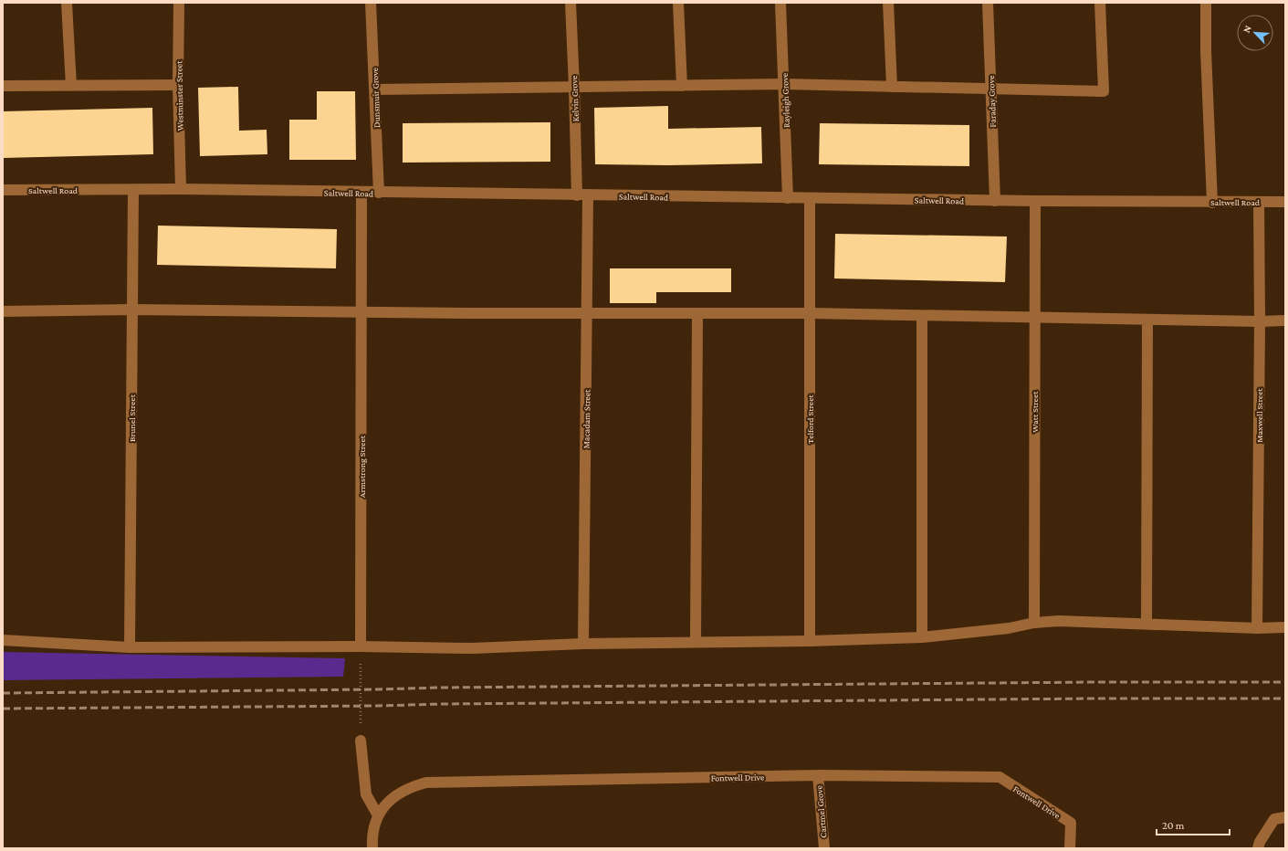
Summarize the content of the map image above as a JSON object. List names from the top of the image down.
{
  "streets": {
    "street": [
      "Westminster Street",
      "Dunsmuir Grove",
      "Kelvin Grove",
      "Rayleigh Grove",
      "Faraday Grove",
      "Saltwell Road",
      "Watt Street",
      "Maxwell Street",
      "Brunel Street",
      "Macadam Street",
      "Telford Street",
      "Armstrong Street",
      "Fontwell Drive",
      "Cartmel Grove"
    ]
  },
  "crossings": [
    ["Westminster Street", "Saltwell Road"],
    ["Dunsmuir Grove", "Saltwell Road"],
    ["Kelvin Grove", "Saltwell Road"],
    ["Rayleigh Grove", "Saltwell Road"],
    ["Faraday Grove", "Saltwell Road"],
    ["Saltwell Road", "Watt Street"],
    ["Saltwell Road", "Maxwell Street"],
    ["Saltwell Road", "Brunel Street"],
    ["Saltwell Road", "Macadam Street"],
    ["Saltwell Road", "Telford Street"],
    ["Saltwell Road", "Armstrong Street"],
    ["Fontwell Drive", "Cartmel Grove"]
  ],
  "scale_bar": "20 m",
  "north": "top left"
}
